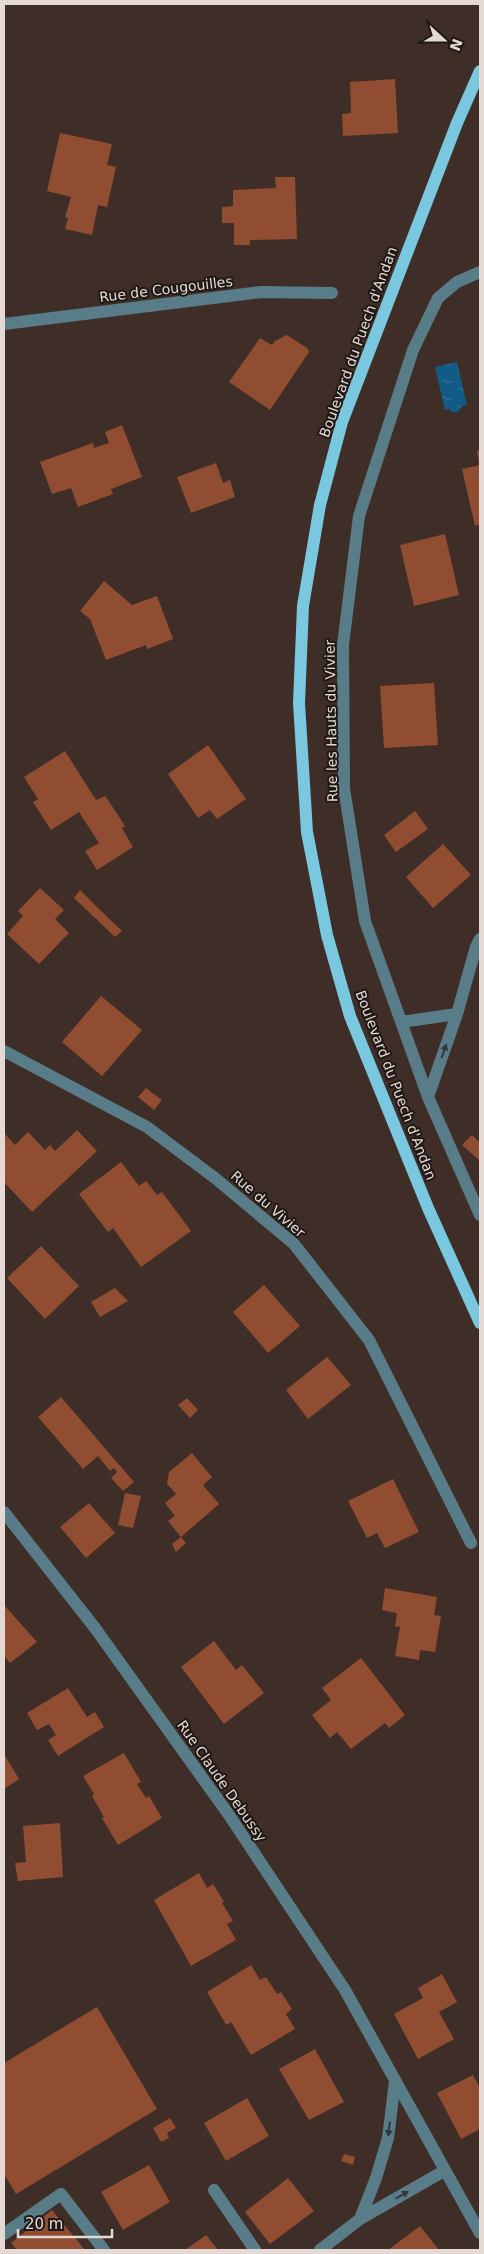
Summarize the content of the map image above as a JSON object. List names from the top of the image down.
{
  "streets": {
    "main road": ["Boulevard du Puech d'Andan"],
    "street": [
      "Rue de Cougouilles",
      "Rue les Hauts du Vivier",
      "Rue du Vivier",
      "Rue Claude Debussy"
    ]
  },
  "scale_bar": "20 m",
  "north": "right"
}
